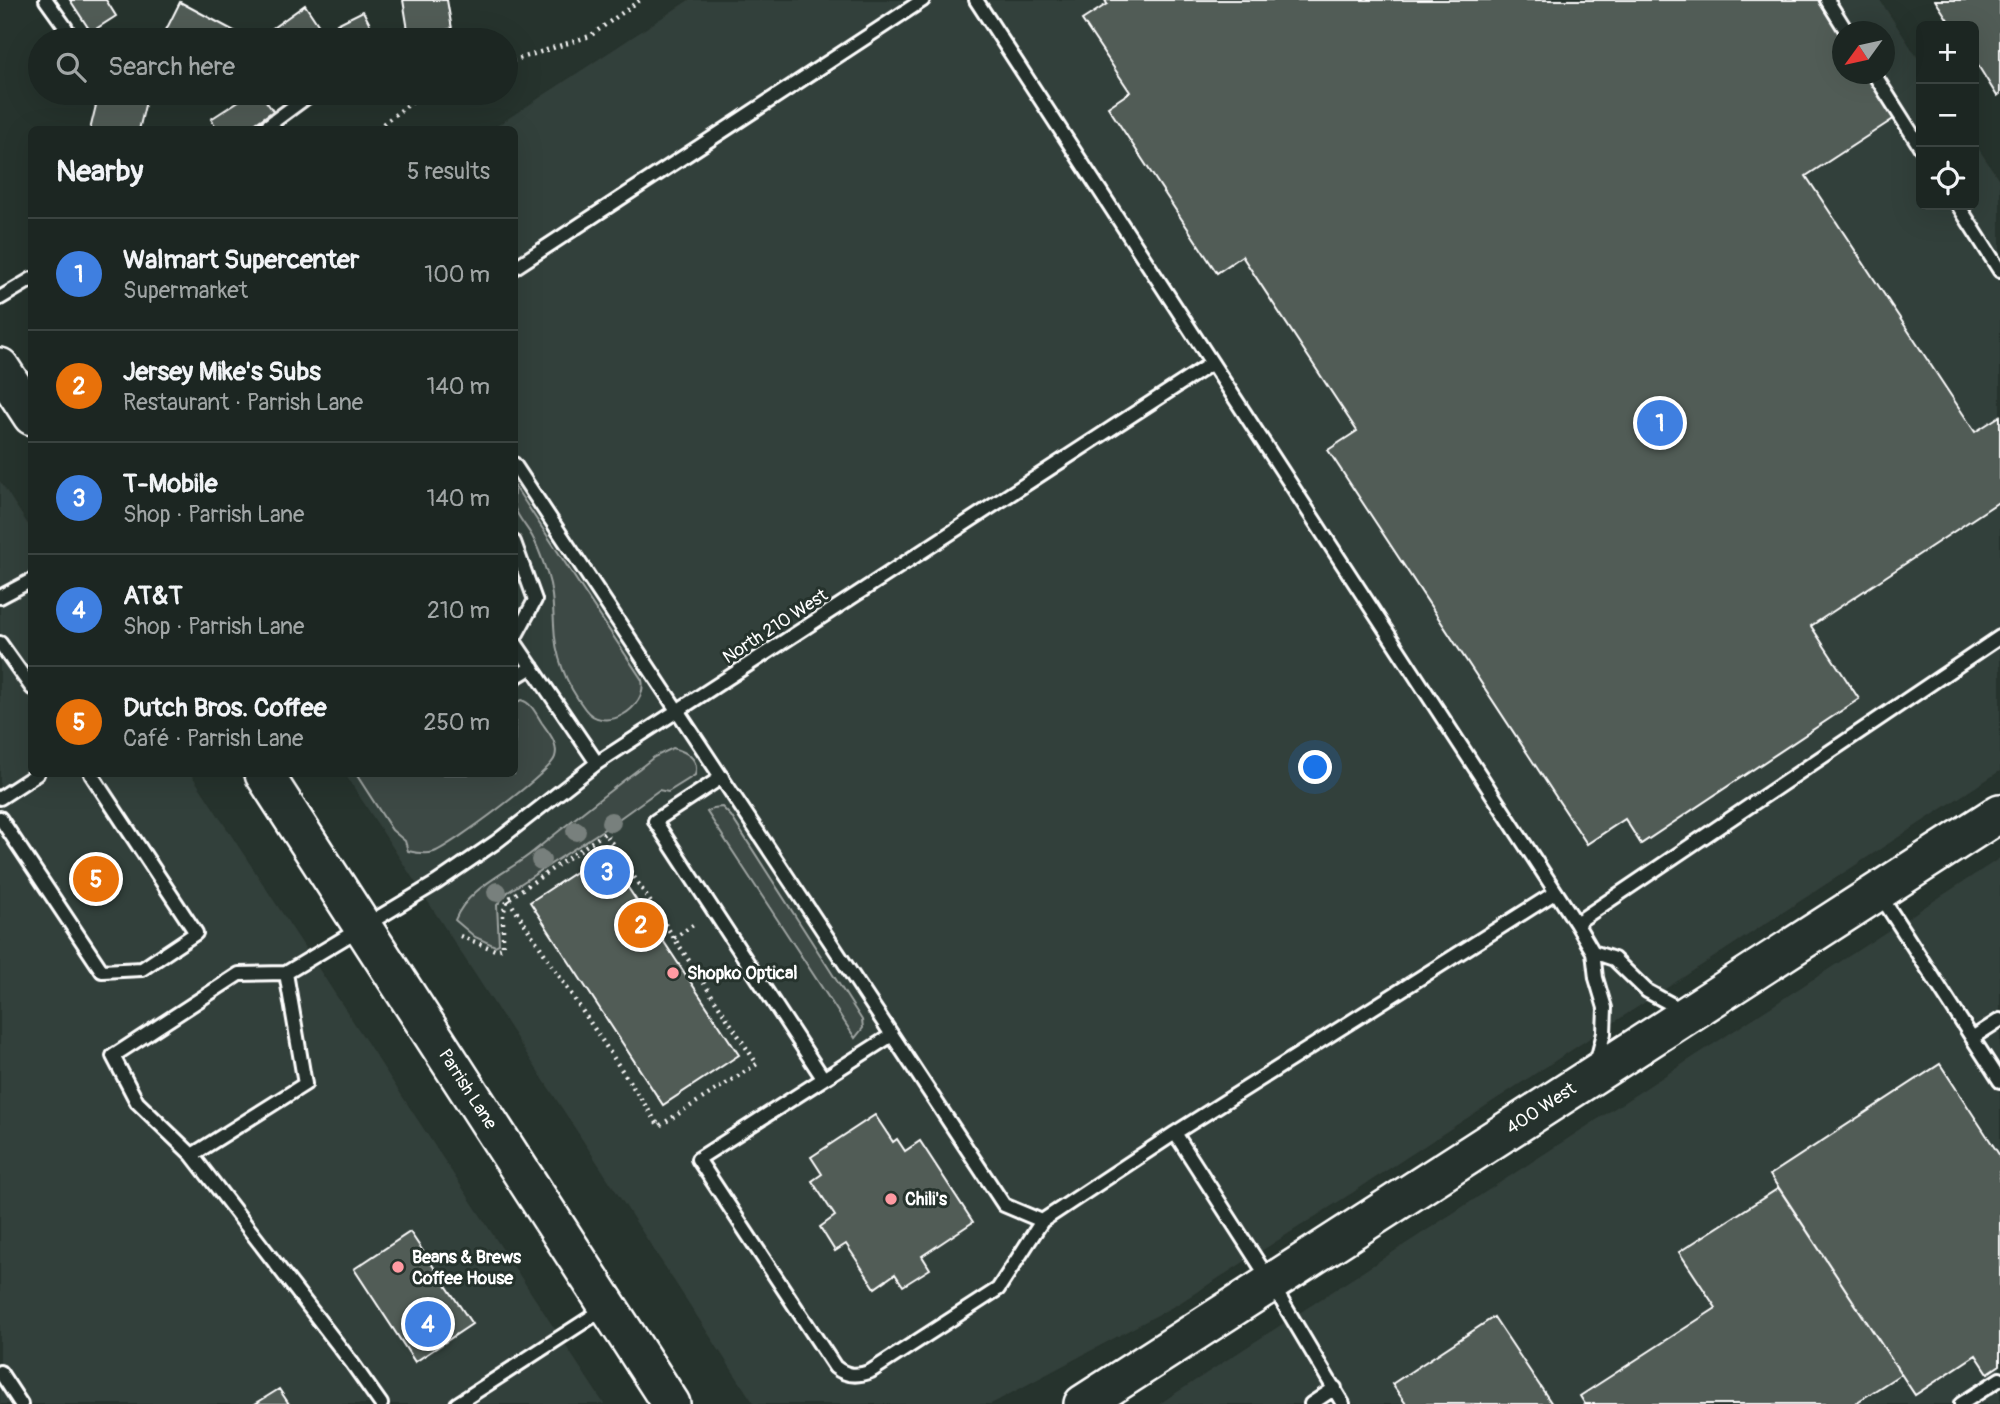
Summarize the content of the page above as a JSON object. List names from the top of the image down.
{
  "streets": {
    "main road": ["Parrish Lane", "400 West"],
    "lane": ["North 210 West"]
  },
  "crossings": [
    ["North 210 West", "Parrish Lane"]
  ],
  "places": ["Shopko Optical", "Chili's", "Beans & Brews Coffee House"],
  "north": "bottom left",
  "page": {
    "map_buttons": ["+", "−"],
    "search": "Search here",
    "heading": ["Nearby", "5 results"],
    "list": [
      {
        "mark": "1",
        "name": "Walmart Supercenter",
        "note": "Supermarket",
        "value": "100 m"
      },
      {
        "mark": "2",
        "name": "Jersey Mike's Subs",
        "note": "Restaurant · Parrish Lane",
        "value": "140 m"
      },
      {
        "mark": "3",
        "name": "T-Mobile",
        "note": "Shop · Parrish Lane",
        "value": "140 m"
      },
      {
        "mark": "4",
        "name": "AT&T",
        "note": "Shop · Parrish Lane",
        "value": "210 m"
      },
      {
        "mark": "5",
        "name": "Dutch Bros. Coffee",
        "note": "Café · Parrish Lane",
        "value": "250 m"
      }
    ],
    "pins": [
      "1",
      "3",
      "5",
      "2",
      "4"
    ]
  }
}
